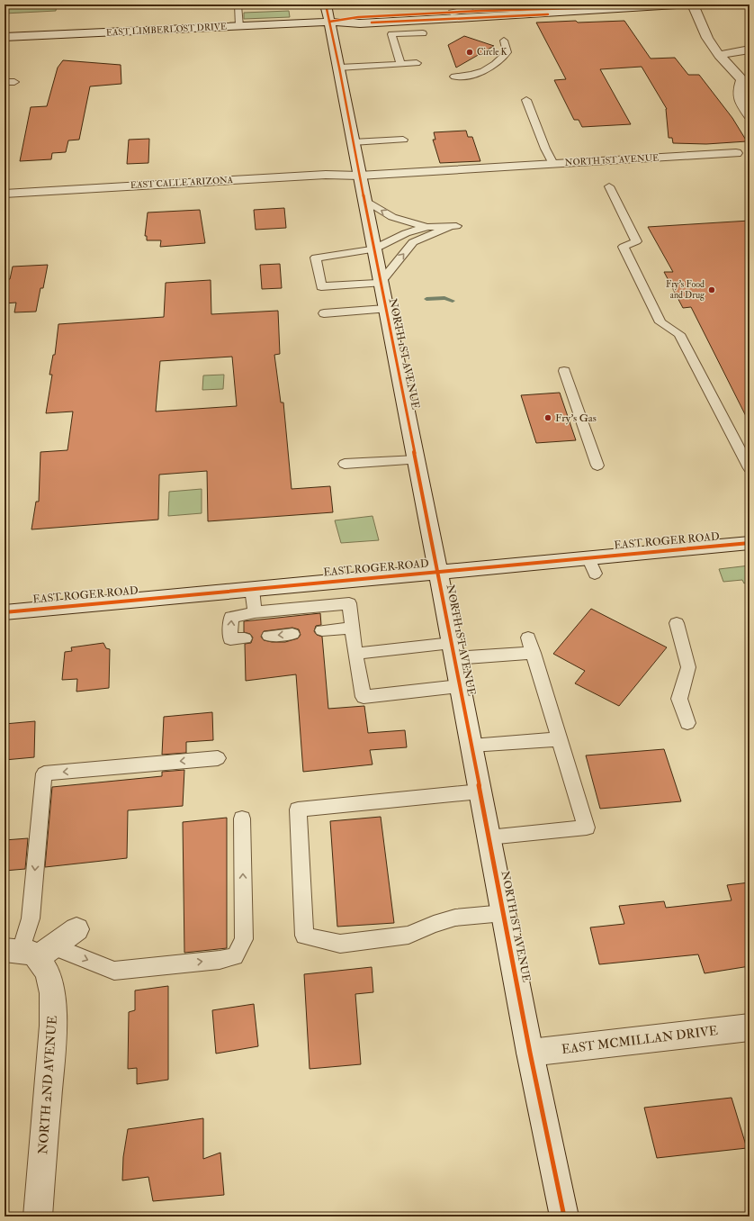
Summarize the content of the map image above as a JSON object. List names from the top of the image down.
{
  "streets": {
    "street": [
      "EAST LIMBERLOST DRIVE",
      "NORTH 1ST AVENUE",
      "EAST CALLE ARIZONA",
      "EAST ROGER ROAD",
      "EAST MCMILLAN DRIVE",
      "NORTH 2ND AVENUE"
    ]
  },
  "crossings": [
    ["EAST LIMBERLOST DRIVE", "NORTH 1ST AVENUE"],
    ["NORTH 1ST AVENUE", "EAST CALLE ARIZONA"],
    ["NORTH 1ST AVENUE", "EAST ROGER ROAD"],
    ["NORTH 1ST AVENUE", "EAST MCMILLAN DRIVE"]
  ],
  "places": ["Circle K", "Fry's Food and Drug", "Fry's Gas"]
}
